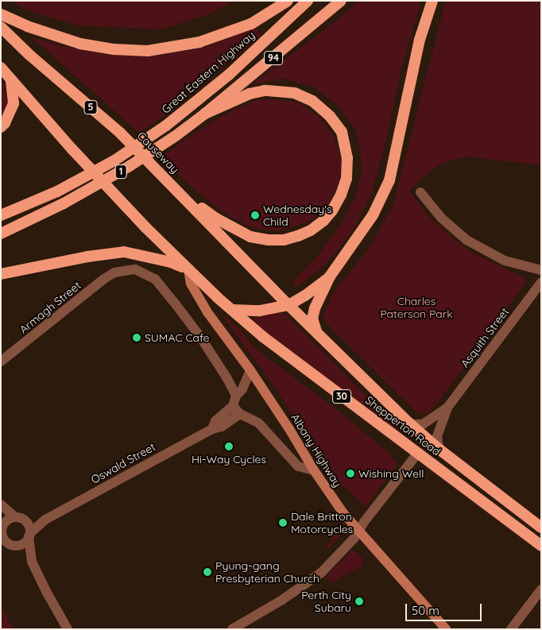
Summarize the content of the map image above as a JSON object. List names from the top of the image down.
{
  "streets": {
    "highway": [
      "94",
      "Great Eastern Highway",
      "5",
      "Causeway",
      "1",
      "30",
      "Shepperton Road"
    ],
    "main road": ["Albany Highway"],
    "street": ["Armagh Street", "Asquith Street", "Oswald Street"]
  },
  "crossings": [
    ["94", "1"],
    ["Causeway", "Shepperton Road"],
    ["Asquith Street", "Shepperton Road"]
  ],
  "parks": ["Charles Paterson Park"],
  "places": [
    "Wednesday's Child",
    "SUMAC Cafe",
    "Hi-Way Cycles",
    "Wishing Well",
    "Dale Britton Motorcycles",
    "Pyung-gang Presbyterian Church",
    "Perth City Subaru"
  ],
  "scale_bar": "50 m"
}
